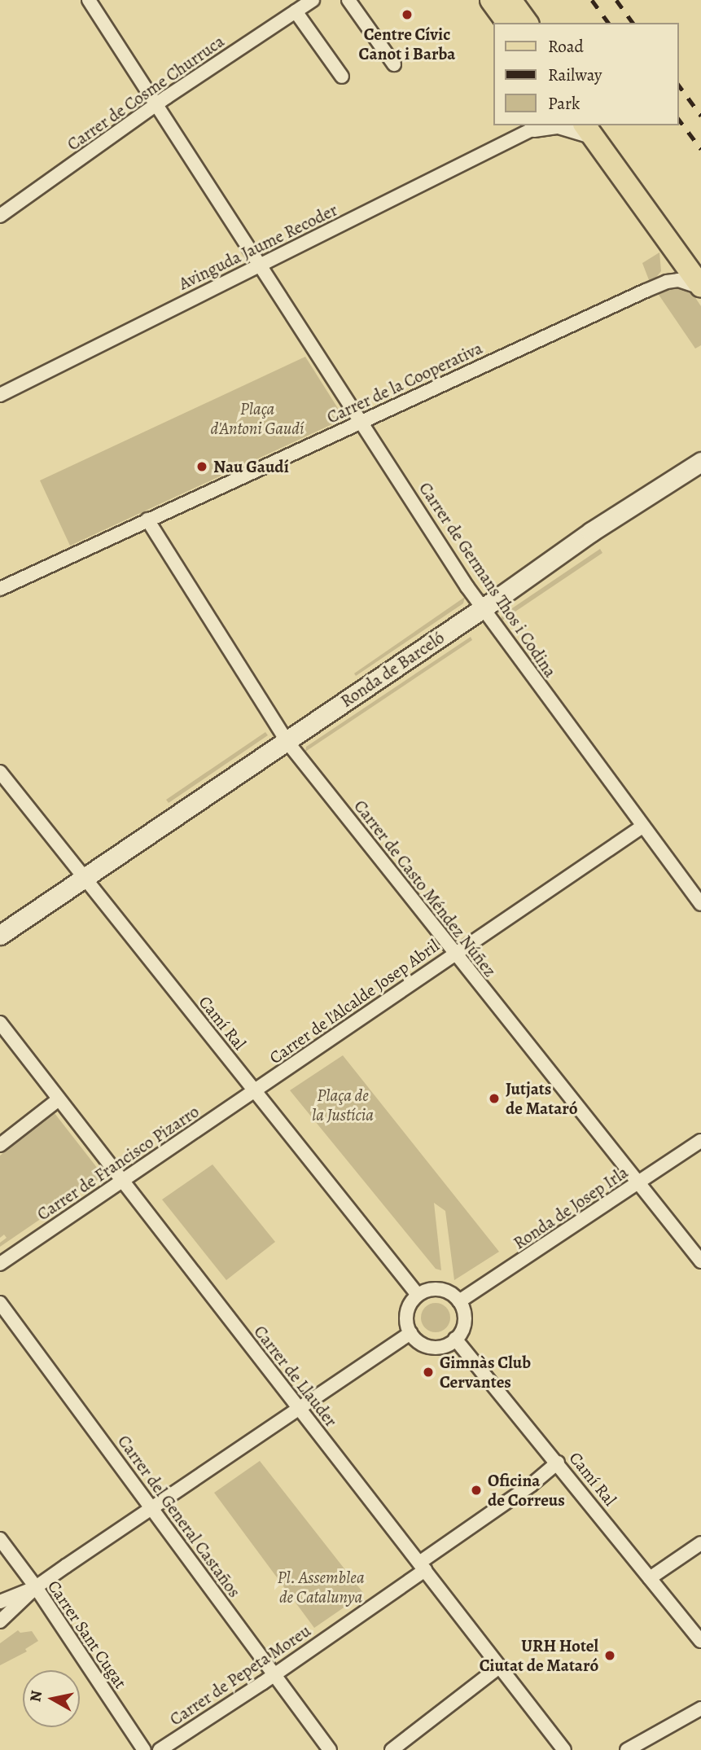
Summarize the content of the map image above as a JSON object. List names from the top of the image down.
{
  "streets": {
    "street": [
      "Carrer de Cosme Churruca",
      "Avinguda Jaume Recoder",
      "Carrer de la Cooperativa",
      "Carrer de Germans Thos i Codina",
      "Ronda de Barceló",
      "Carrer de Casto Méndez Núñez",
      "Carrer de l'Alcalde Josep Abril",
      "Camí Ral",
      "Carrer de Francisco Pizarro",
      "Ronda de Josep Irla",
      "Carrer de Llauder",
      "Carrer del General Castaños",
      "Carrer Sant Cugat",
      "Carrer de Pepeta Moreu"
    ]
  },
  "crossings": [
    ["Carrer de Cosme Churruca", "Carrer de Germans Thos i Codina"],
    ["Avinguda Jaume Recoder", "Carrer de Germans Thos i Codina"],
    ["Carrer de la Cooperativa", "Carrer de Germans Thos i Codina"],
    ["Carrer de la Cooperativa", "Carrer de Casto Méndez Núñez"],
    ["Carrer de Germans Thos i Codina", "Ronda de Barceló"],
    ["Carrer de Germans Thos i Codina", "Carrer de l'Alcalde Josep Abril"],
    ["Ronda de Barceló", "Carrer de Casto Méndez Núñez"],
    ["Ronda de Barceló", "Camí Ral"],
    ["Carrer de Casto Méndez Núñez", "Carrer de l'Alcalde Josep Abril"],
    ["Carrer de Casto Méndez Núñez", "Ronda de Josep Irla"],
    ["Carrer de l'Alcalde Josep Abril", "Camí Ral"],
    ["Carrer de l'Alcalde Josep Abril", "Carrer de Francisco Pizarro"],
    ["Camí Ral", "Carrer de Francisco Pizarro"],
    ["Camí Ral", "Ronda de Josep Irla"],
    ["Camí Ral", "Carrer de Pepeta Moreu"],
    ["Carrer de Francisco Pizarro", "Carrer de Llauder"],
    ["Carrer de Llauder", "Carrer de Pepeta Moreu"],
    ["Carrer del General Castaños", "Carrer de Pepeta Moreu"]
  ],
  "parks": ["Plaça d'Antoni Gaudí", "Plaça de la Justícia", "Pl. Assemblea de Catalunya"],
  "places": [
    "Centre Cívic Canot i Barba",
    "Nau Gaudí",
    "Jutjats de Mataró",
    "Gimnàs Club Cervantes",
    "Oficina de Correus",
    "URH Hotel Ciutat de Mataró"
  ],
  "legend": ["Road", "Railway", "Park"],
  "north": "left"
}
